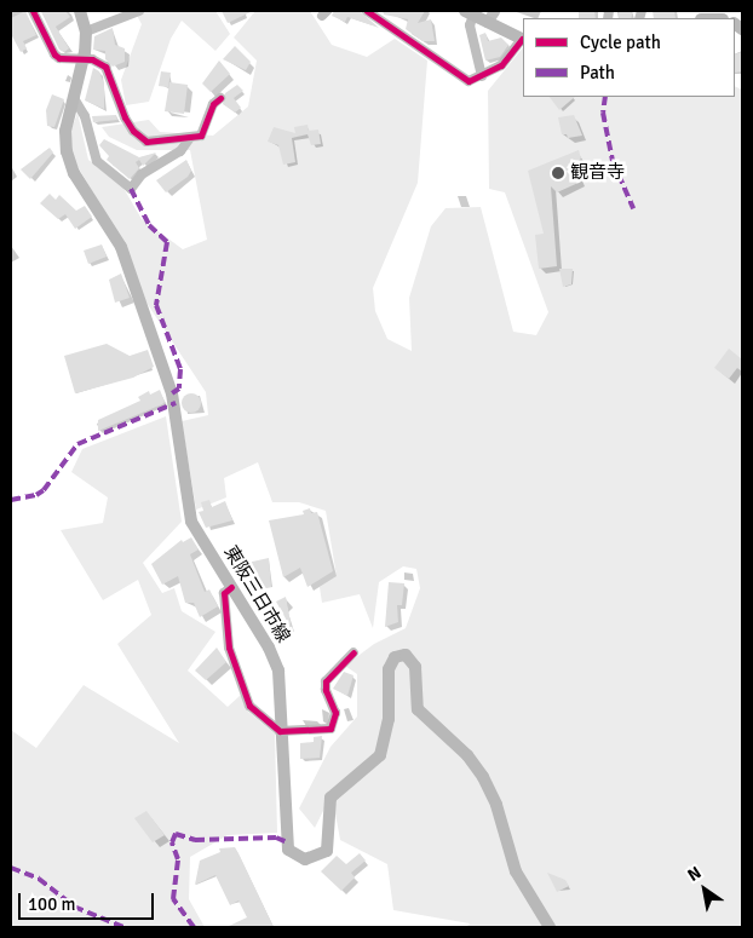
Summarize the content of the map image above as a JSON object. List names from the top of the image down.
{
  "streets": {
    "main road": ["東阪三日市線"]
  },
  "places": ["観音寺"],
  "legend": ["Cycle path", "Path"],
  "scale_bar": "100 m",
  "north": "top left"
}
